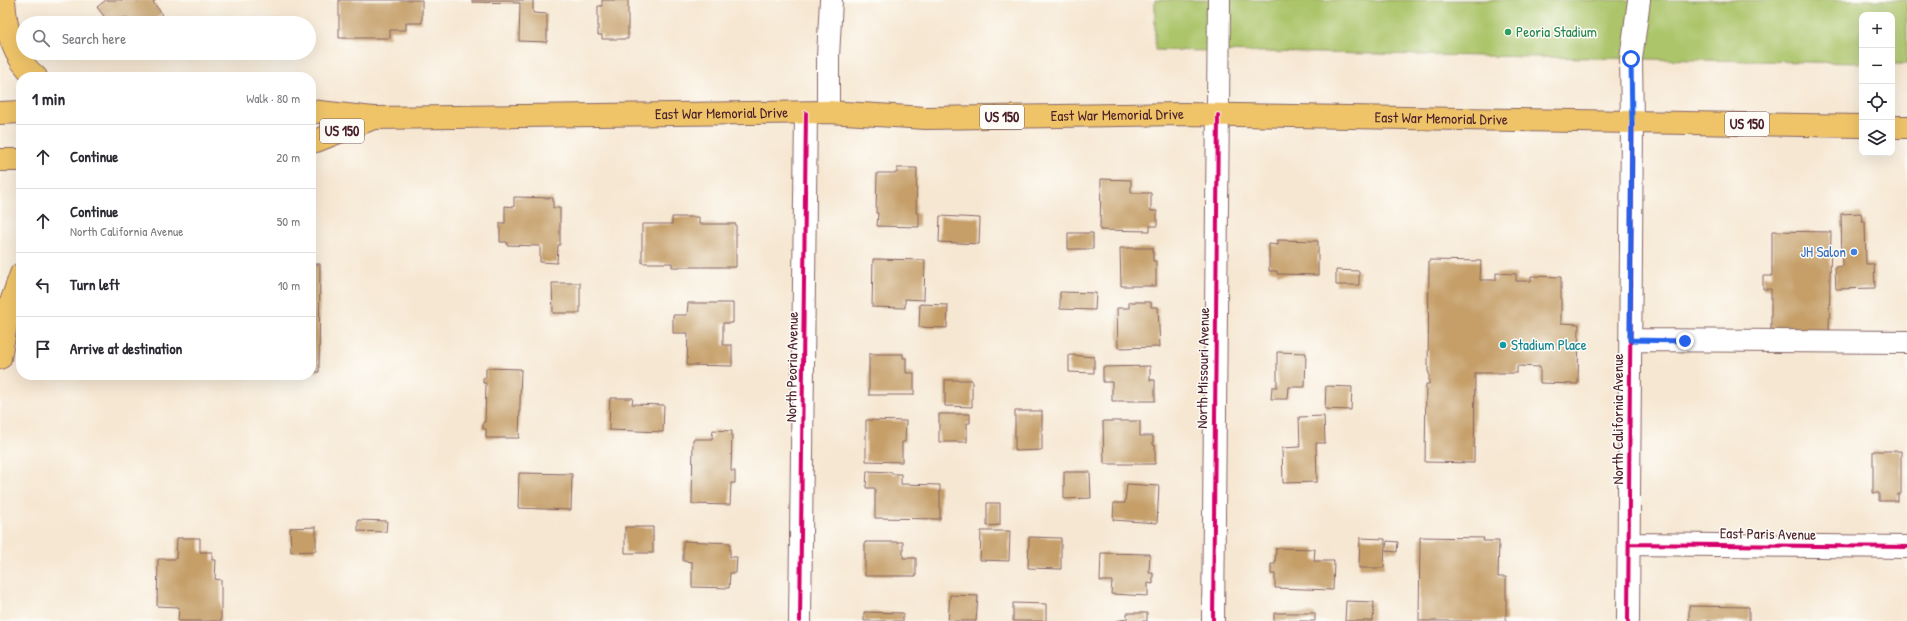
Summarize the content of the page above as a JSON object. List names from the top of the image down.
{
  "streets": {
    "highway": ["East War Memorial Drive", "US 150"],
    "street": [
      "North Peoria Avenue",
      "North Missouri Avenue",
      "North California Avenue",
      "East Paris Avenue"
    ]
  },
  "crossings": [
    ["East War Memorial Drive", "North Peoria Avenue"],
    ["East War Memorial Drive", "North Missouri Avenue"],
    ["East War Memorial Drive", "North California Avenue"],
    ["North California Avenue", "East Paris Avenue"]
  ],
  "places": ["Peoria Stadium", "JH Salon", "Stadium Place"],
  "page": {
    "map_buttons": ["+", "−"],
    "search": "Search here",
    "heading": ["1 min", "Walk · 80 m"],
    "list": [
      ["Continue", "20 m"],
      ["Continue", "North California Avenue", "50 m"],
      ["Turn left", "10 m"],
      "Arrive at destination"
    ]
  }
}
